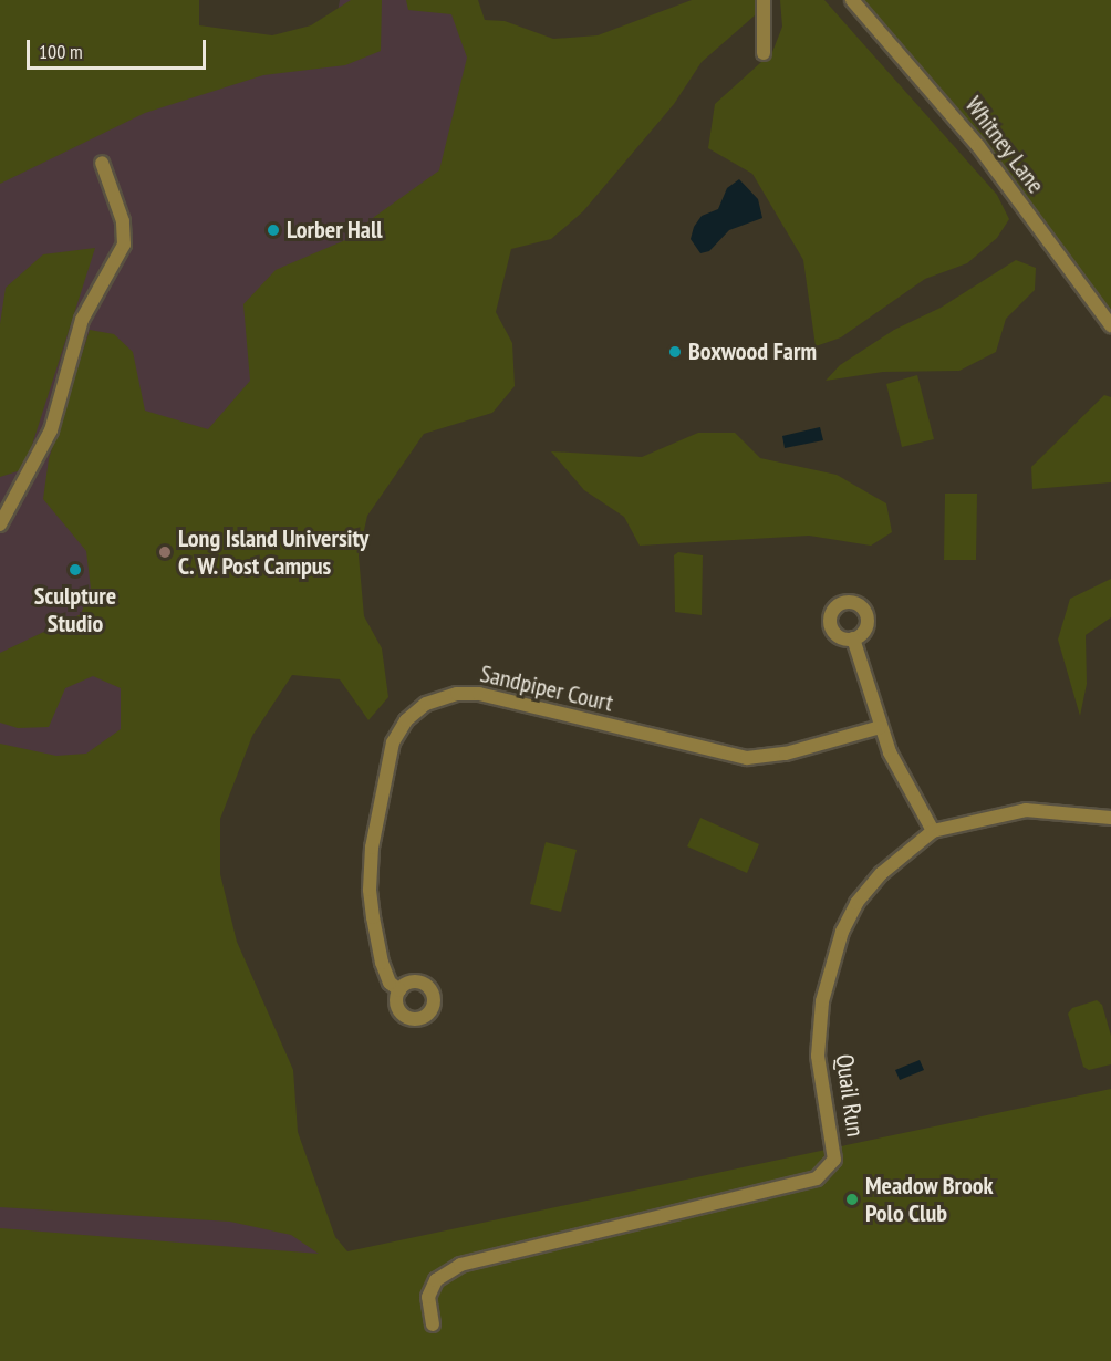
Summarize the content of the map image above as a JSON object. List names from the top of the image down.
{
  "streets": {
    "street": ["Whitney Lane", "Sandpiper Court", "Quail Run"]
  },
  "places": [
    "Lorber Hall",
    "Boxwood Farm",
    "Long Island University C. W. Post Campus",
    "Sculpture Studio",
    "Meadow Brook Polo Club"
  ],
  "scale_bar": "100 m"
}
